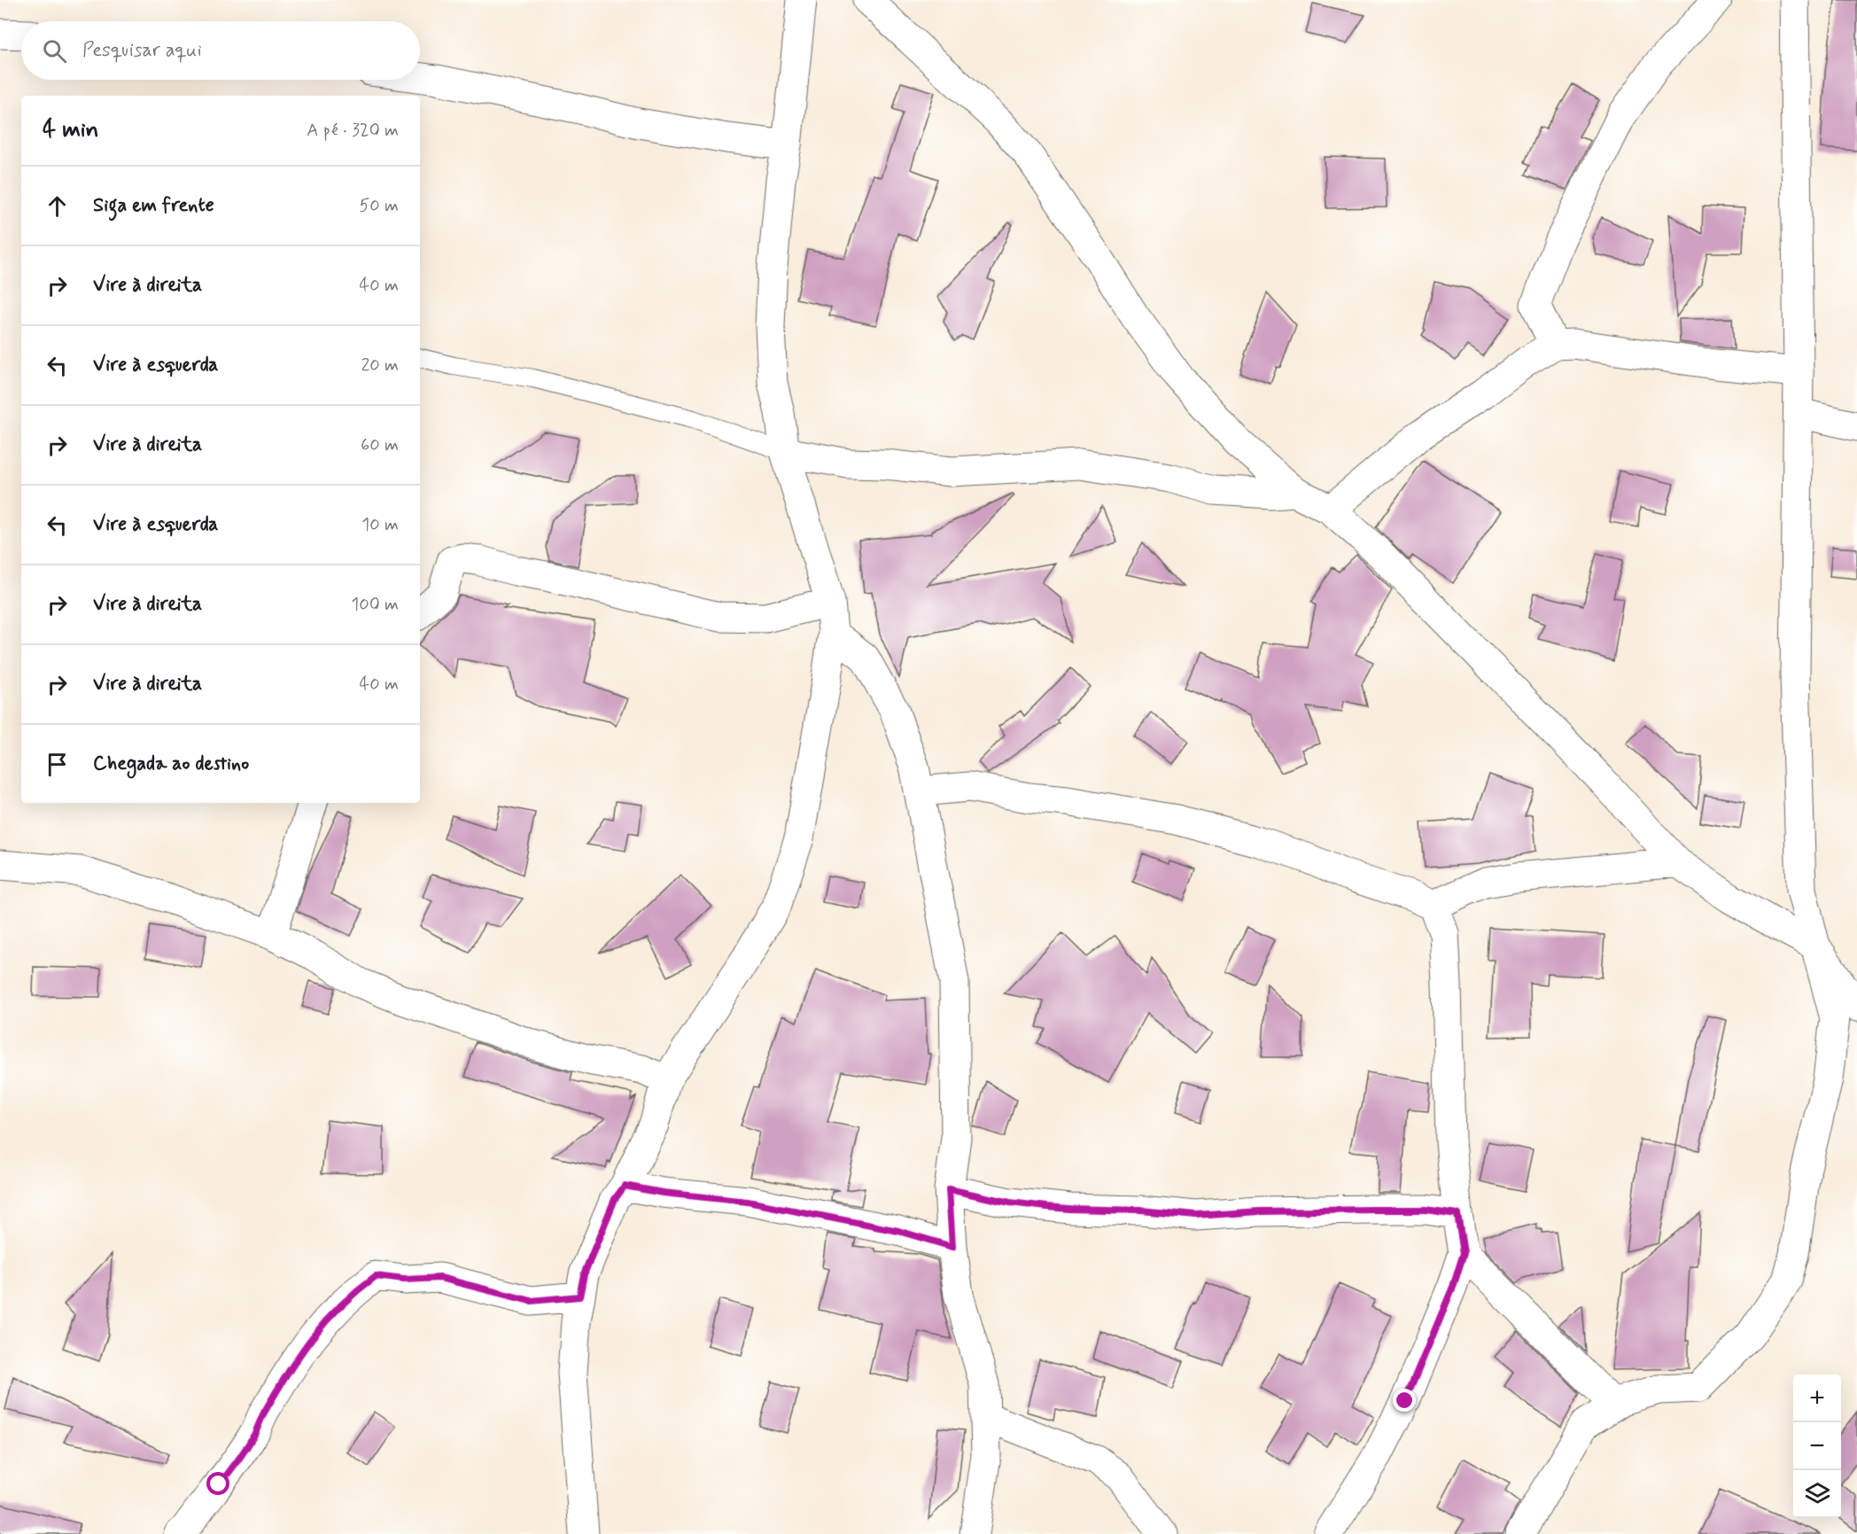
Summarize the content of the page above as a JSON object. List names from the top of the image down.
{
  "page": {
    "search": "Pesquisar aqui",
    "heading": ["4 min", "A pé · 320 m"],
    "list": [
      ["Siga em frente", "50 m"],
      ["Vire à direita", "40 m"],
      ["Vire à esquerda", "20 m"],
      ["Vire à direita", "60 m"],
      ["Vire à esquerda", "10 m"],
      ["Vire à direita", "100 m"],
      ["Vire à direita", "40 m"],
      "Chegada ao destino"
    ],
    "map_buttons": ["+", "−"]
  }
}
